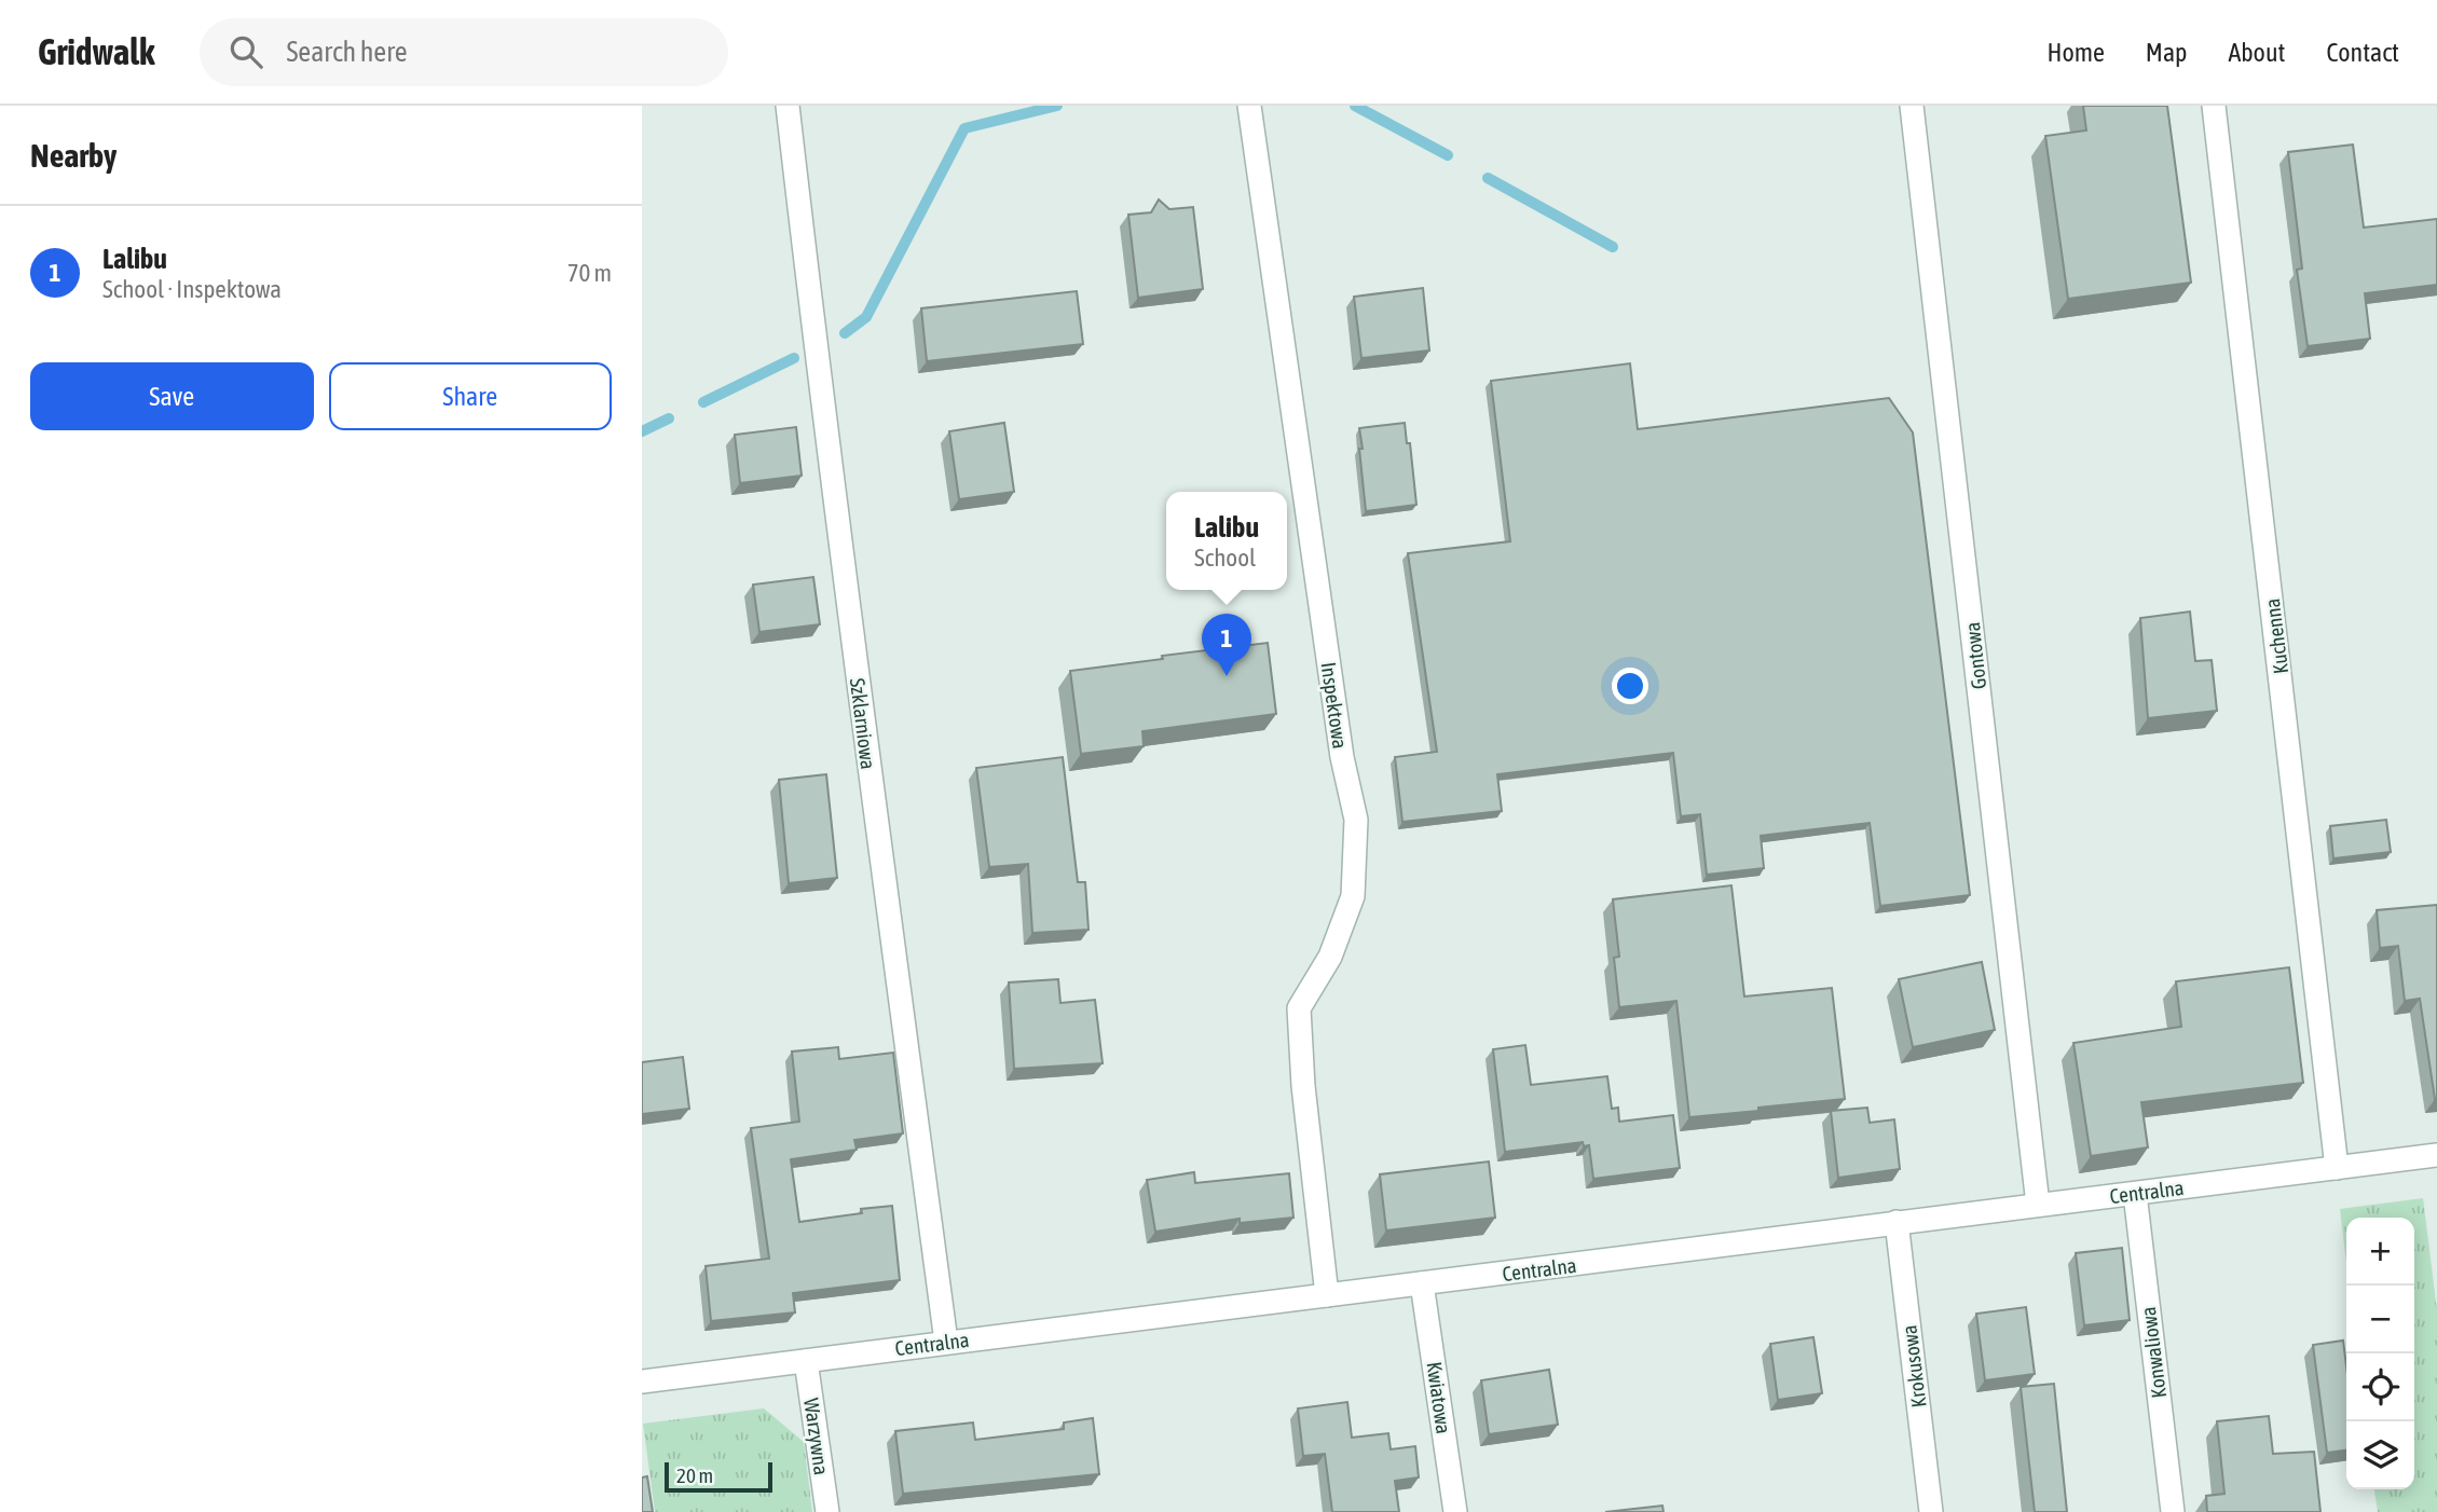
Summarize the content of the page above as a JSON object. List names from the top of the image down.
{
  "streets": {
    "street": [
      "Kuchenna",
      "Gontowa",
      "Inspektowa",
      "Szklarniowa",
      "Centralna",
      "Konwaliowa",
      "Krokusowa",
      "Kwiatowa",
      "Warzywna"
    ]
  },
  "crossings": [
    ["Kuchenna", "Centralna"],
    ["Gontowa", "Centralna"],
    ["Inspektowa", "Centralna"],
    ["Szklarniowa", "Centralna"],
    ["Centralna", "Konwaliowa"],
    ["Centralna", "Krokusowa"],
    ["Centralna", "Kwiatowa"],
    ["Centralna", "Warzywna"]
  ],
  "scale_bar": "20 m",
  "page": {
    "header": "Gridwalk",
    "search": "Search here",
    "nav": [
      "Home",
      "Map",
      "About",
      "Contact"
    ],
    "heading": "Nearby",
    "list": [
      {
        "mark": "1",
        "name": "Lalibu",
        "note": "School · Inspektowa",
        "value": "70 m"
      }
    ],
    "buttons": ["Save", "Share"],
    "popup": ["Lalibu", "School"],
    "pins": "1",
    "map_buttons": ["+", "−"],
    "scale": "20 m"
  }
}
